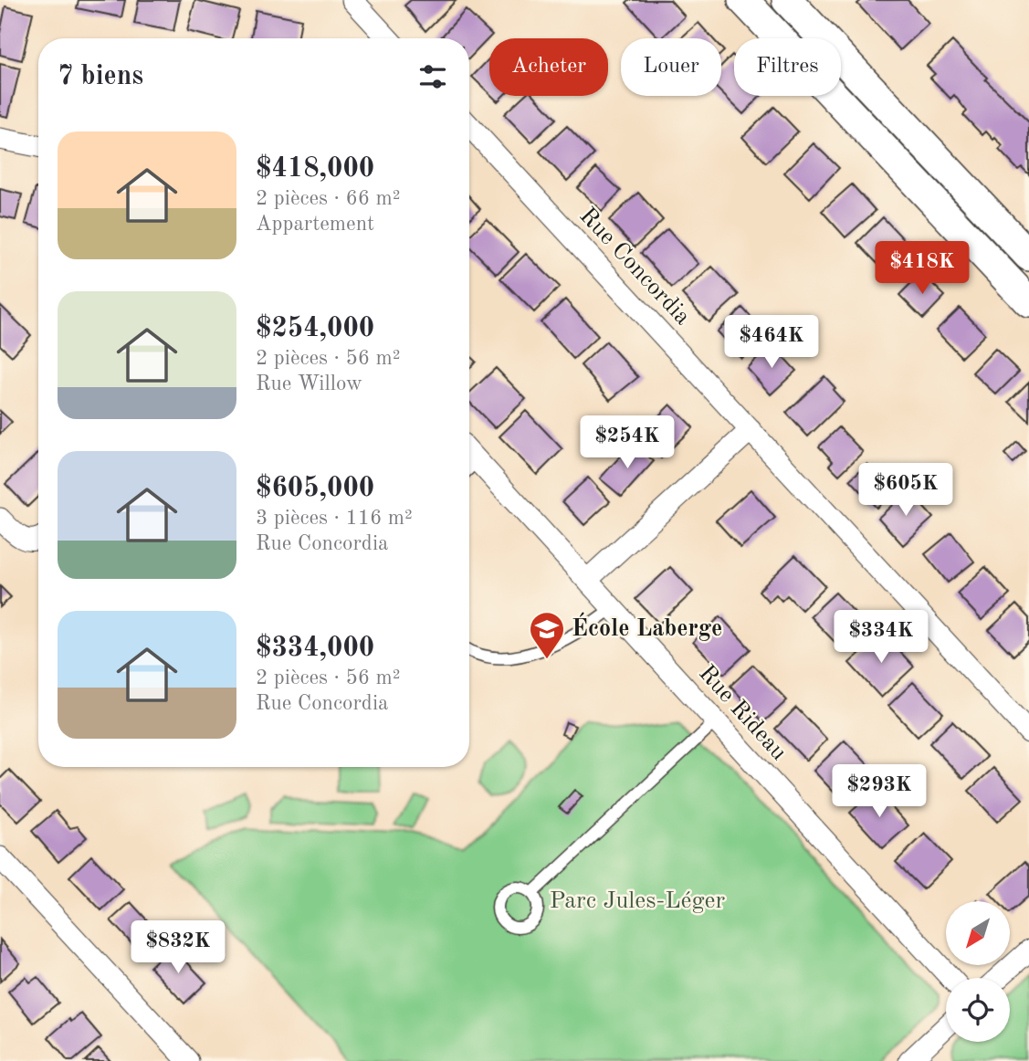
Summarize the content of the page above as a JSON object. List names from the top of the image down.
{
  "streets": {
    "street": ["Rue Concordia", "Rue Rideau"]
  },
  "parks": ["Parc Jules-Léger"],
  "places": {
    "school or university": ["École Laberge"]
  },
  "north": "bottom left",
  "page": {
    "chip": ["Acheter", "Louer", "Filtres"],
    "heading": "7 biens",
    "list": [
      {
        "name": "$418,000",
        "note": "2 pièces · 66 m² · Appartement"
      },
      {
        "name": "$254,000",
        "note": "2 pièces · 56 m² · Rue Willow"
      },
      {
        "name": "$605,000",
        "note": "3 pièces · 116 m² · Rue Concordia"
      },
      {
        "name": "$334,000",
        "note": "2 pièces · 56 m² · Rue Concordia"
      }
    ],
    "price": [
      "$418K",
      "$464K",
      "$254K",
      "$605K",
      "$334K",
      "$293K",
      "$832K"
    ]
  }
}
